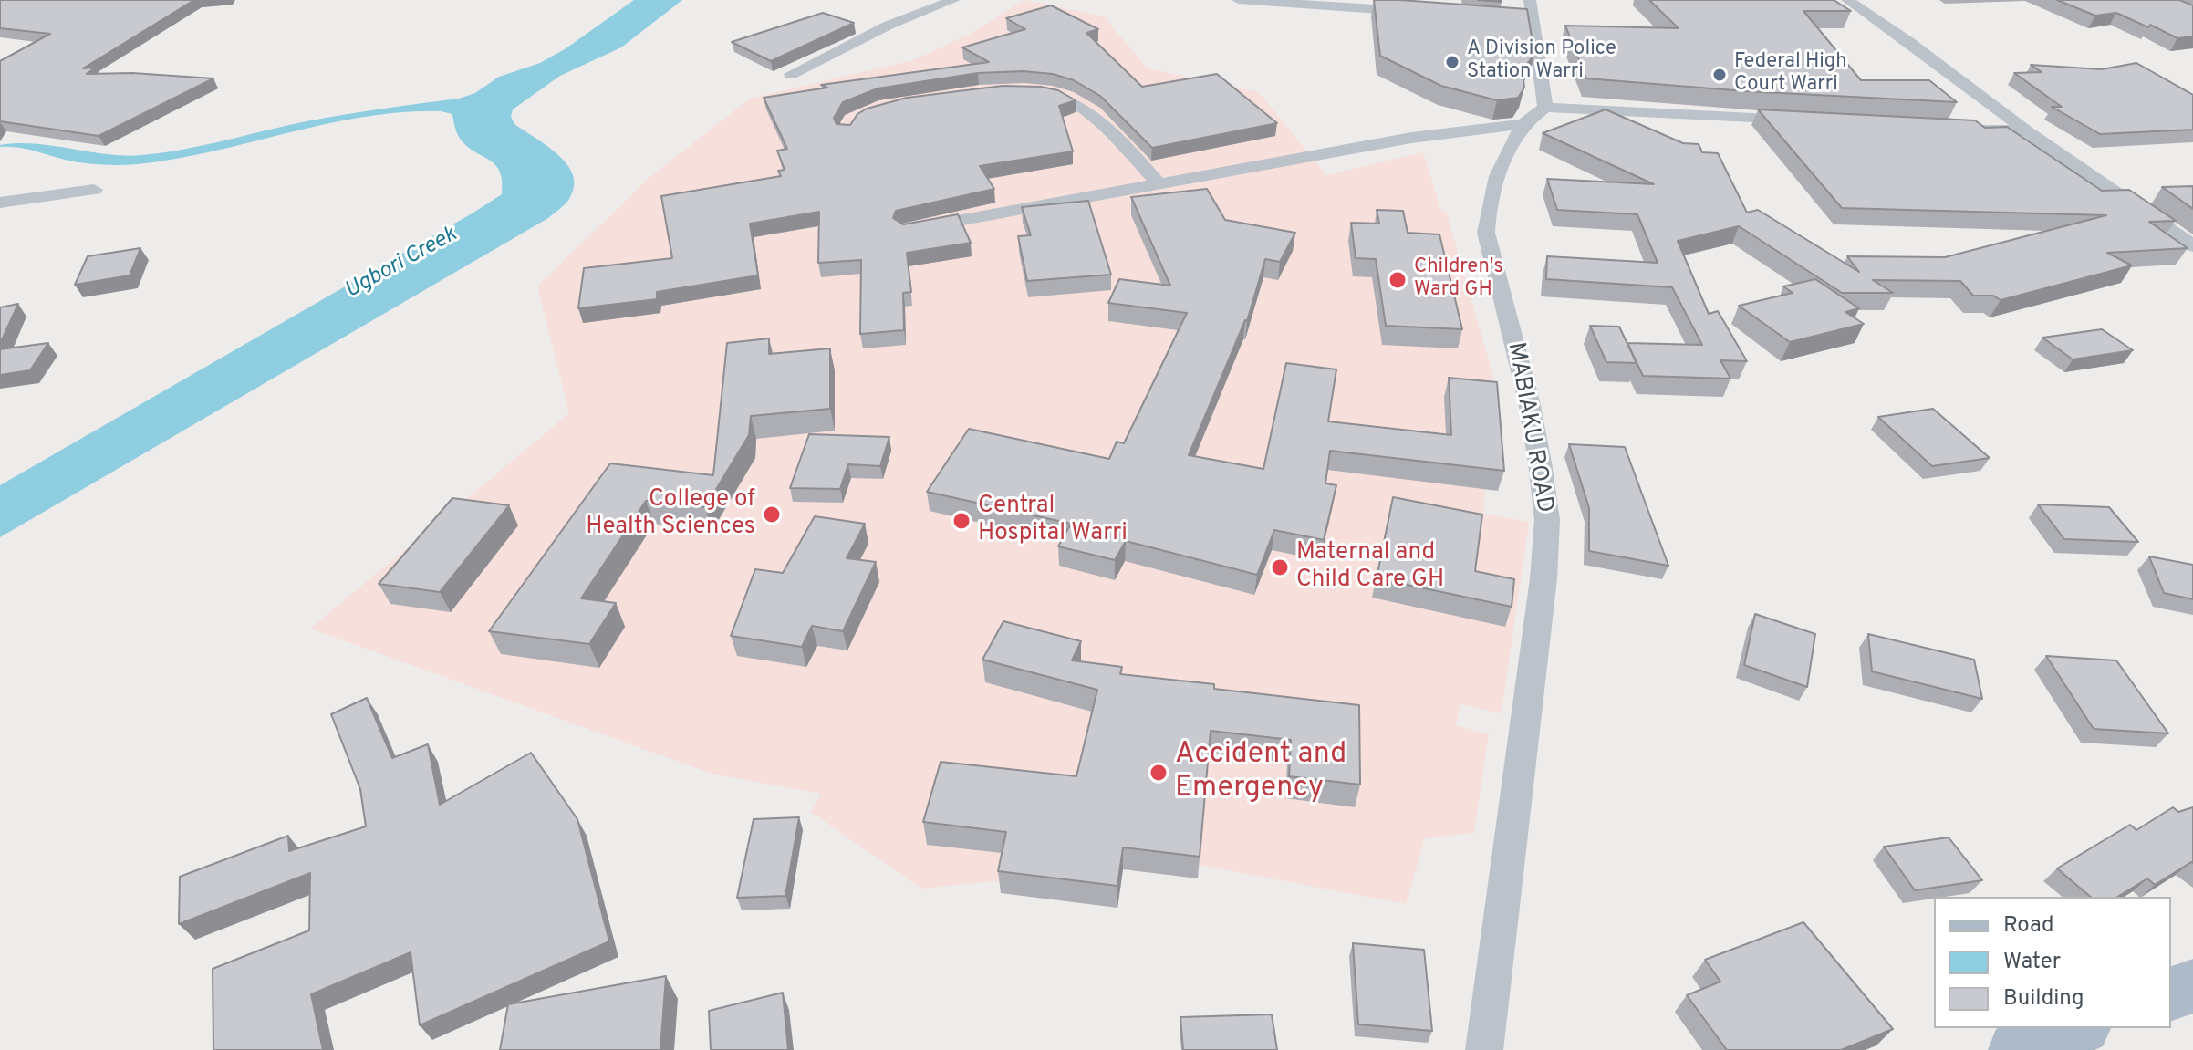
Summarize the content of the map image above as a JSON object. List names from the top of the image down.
{
  "streets": {
    "street": ["MABIAKU ROAD"]
  },
  "water": ["Ugbori Creek"],
  "places": [
    "A Division Police Station Warri",
    "Federal High Court Warri",
    "Children's Ward GH",
    "College of Health Sciences",
    "Central Hospital Warri",
    "Maternal and Child Care GH",
    "Accident and Emergency"
  ],
  "legend": ["Road", "Water", "Building"]
}
